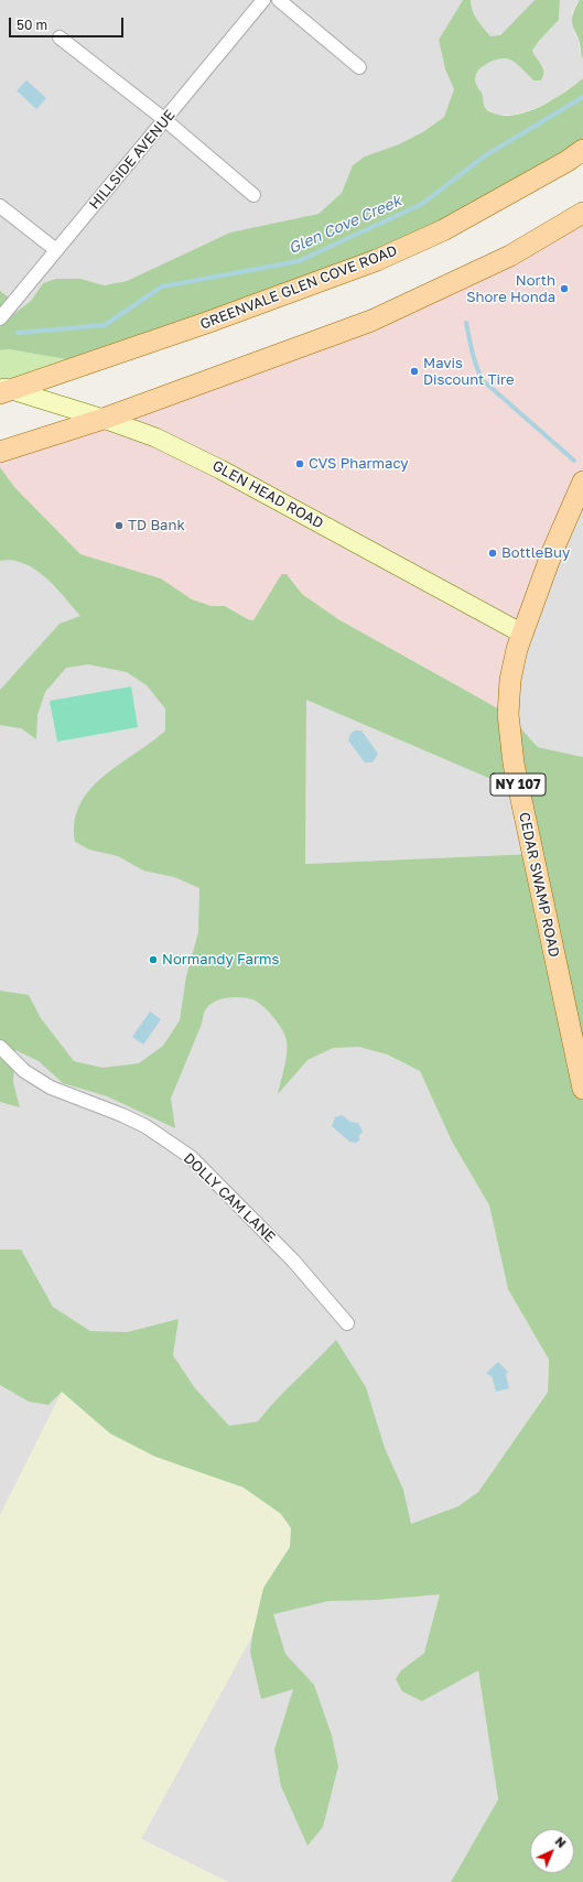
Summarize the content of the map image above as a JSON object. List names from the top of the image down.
{
  "streets": {
    "main road": [
      "GREENVALE GLEN COVE ROAD",
      "GLEN HEAD ROAD",
      "NY 107",
      "CEDAR SWAMP ROAD"
    ],
    "street": ["HILLSIDE AVENUE", "DOLLY CAM LANE"]
  },
  "crossings": [
    ["GREENVALE GLEN COVE ROAD", "GLEN HEAD ROAD"],
    ["GLEN HEAD ROAD", "CEDAR SWAMP ROAD"]
  ],
  "water": ["Glen Cove Creek"],
  "places": [
    "North Shore Honda",
    "Mavis Discount Tire",
    "CVS Pharmacy",
    "TD Bank",
    "BottleBuy",
    "Normandy Farms"
  ],
  "scale_bar": "50 m",
  "north": "top right"
}
